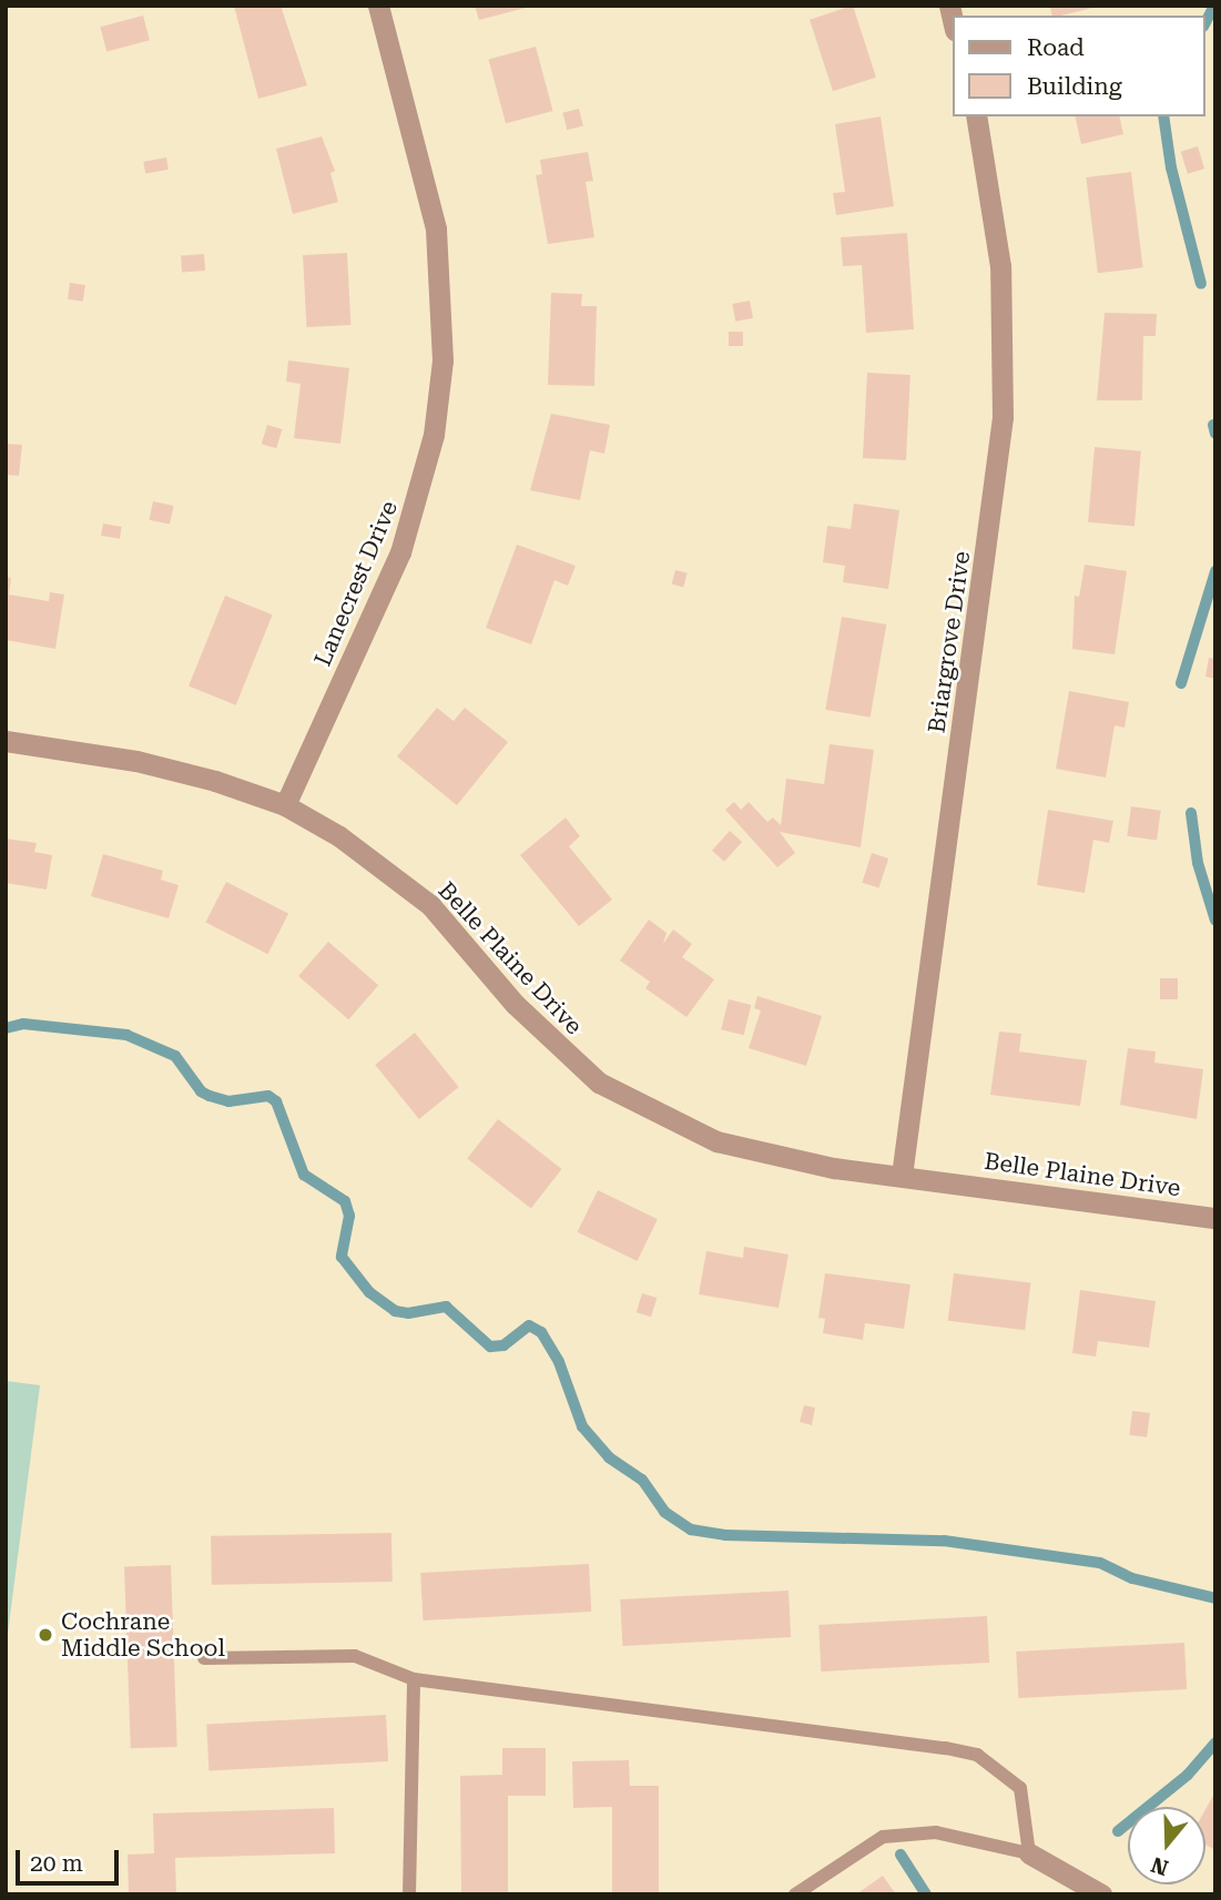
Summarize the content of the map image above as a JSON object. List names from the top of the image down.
{
  "streets": {
    "street": ["Lanecrest Drive", "Briargrove Drive", "Belle Plaine Drive"]
  },
  "crossings": [
    ["Lanecrest Drive", "Belle Plaine Drive"],
    ["Briargrove Drive", "Belle Plaine Drive"]
  ],
  "places": ["Cochrane Middle School"],
  "legend": ["Road", "Building"],
  "scale_bar": "20 m",
  "north": "bottom"
}
